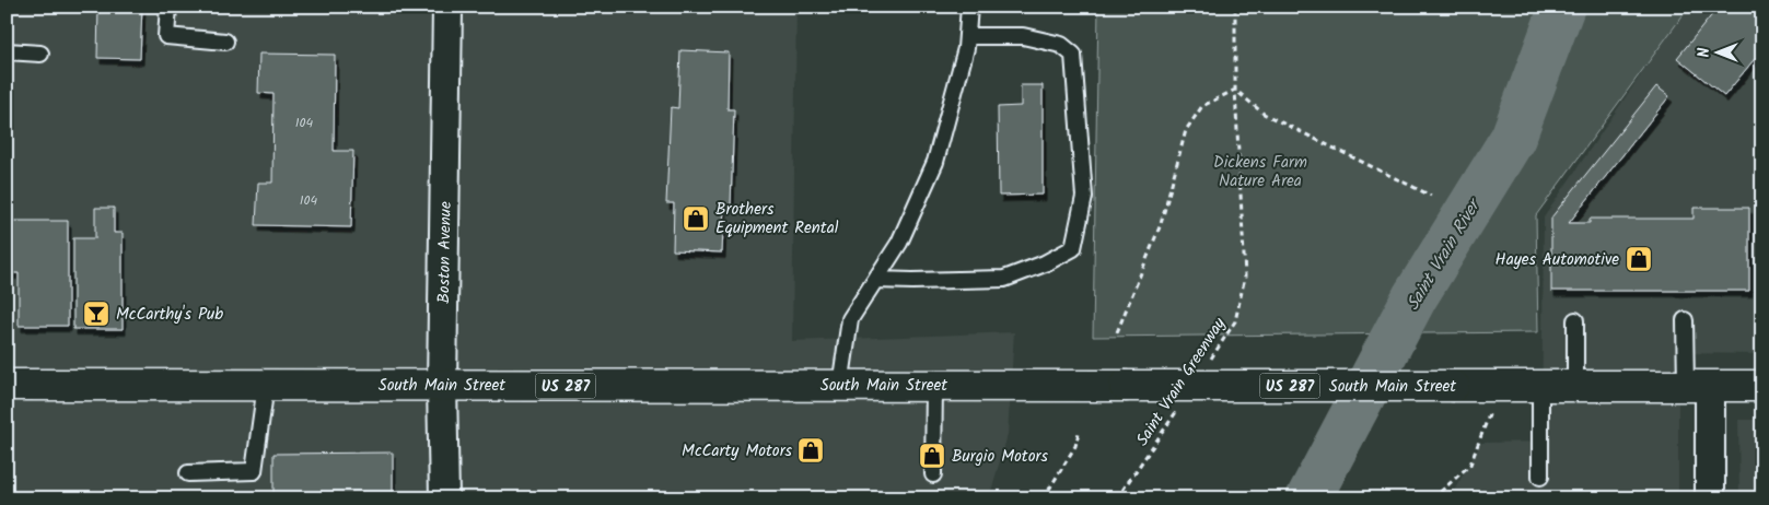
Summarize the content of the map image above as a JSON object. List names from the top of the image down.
{
  "streets": {
    "highway": ["South Main Street", "US 287"],
    "street": ["Boston Avenue"],
    "path": ["Saint Vrain Greenway"]
  },
  "crossings": [
    ["Boston Avenue", "South Main Street"]
  ],
  "water": ["Saint Vrain River"],
  "parks": ["Dickens Farm Nature Area"],
  "places": {
    "shop": [
      "Brothers Equipment Rental",
      "Hayes Automotive",
      "McCarty Motors",
      "Burgio Motors"
    ],
    "bar": ["McCarthy's Pub"]
  },
  "house_numbers": ["104", "104"],
  "north": "left"
}
